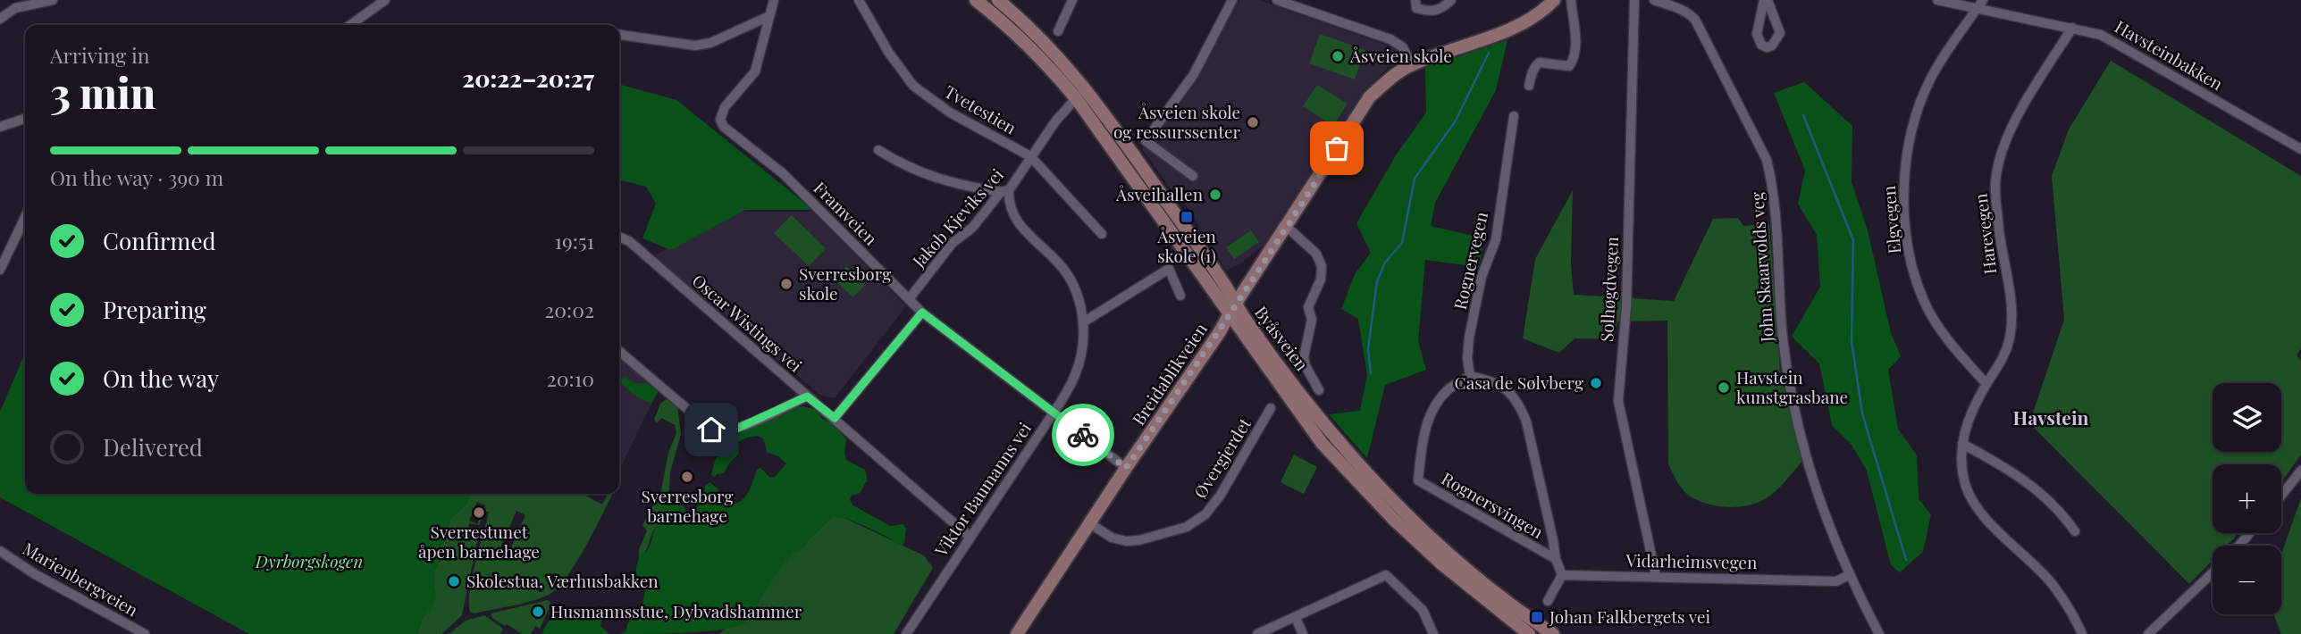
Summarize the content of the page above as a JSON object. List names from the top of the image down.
{
  "streets": {
    "main road": ["Byåsveien", "Breidablikveien"],
    "street": [
      "Havsteinbakken",
      "Tvetestien",
      "Framveien",
      "Jakob Kjeviks vei",
      "Elgvegen",
      "Harevegen",
      "Rognervegen",
      "John Skaarvolds veg",
      "Solhøgdvegen",
      "Oscar Wistings vei",
      "Øvergjerdet",
      "Viktor Baumanns vei",
      "Rognersvingen",
      "Vidarheimsvegen",
      "Marienbergveien"
    ]
  },
  "crossings": [
    ["Havsteinbakken", "Elgvegen"],
    ["Havsteinbakken", "Harevegen"],
    ["Tvetestien", "Jakob Kjeviks vei"],
    ["Framveien", "Jakob Kjeviks vei"],
    ["Framveien", "Breidablikveien"],
    ["Framveien", "Viktor Baumanns vei"],
    ["Jakob Kjeviks vei", "Byåsveien"],
    ["Jakob Kjeviks vei", "Viktor Baumanns vei"],
    ["Elgvegen", "Harevegen"],
    ["Rognervegen", "Rognersvingen"],
    ["John Skaarvolds veg", "Vidarheimsvegen"],
    ["Solhøgdvegen", "Vidarheimsvegen"],
    ["Oscar Wistings vei", "Viktor Baumanns vei"],
    ["Byåsveien", "Breidablikveien"],
    ["Breidablikveien", "Øvergjerdet"],
    ["Rognersvingen", "Vidarheimsvegen"]
  ],
  "districts": ["Havstein"],
  "parks": ["Dyrborgskogen"],
  "places": {
    "other": [
      "Åsveien skole",
      "Åsveien skole og ressurssenter",
      "Åsveihallen",
      "Sverresborg skole",
      "Casa de Sølvberg",
      "Havstein kunstgrasbane",
      "Sverresborg barnehage",
      "Sverrestunet åpen barnehage",
      "Skolestua, Værhusbakken",
      "Husmannsstue, Dybvadshammer"
    ],
    "transit": ["Åsveien skole (1)", "Johan Falkbergets vei"]
  },
  "page": {
    "heading": ["3 min", "Arriving in", "20:22–20:27"],
    "bar": "On the way · 390 m",
    "list": [
      ["Confirmed", "19:51"],
      ["Preparing", "20:02"],
      ["On the way", "20:10"],
      "Delivered"
    ],
    "map_buttons": ["+", "−"]
  }
}
